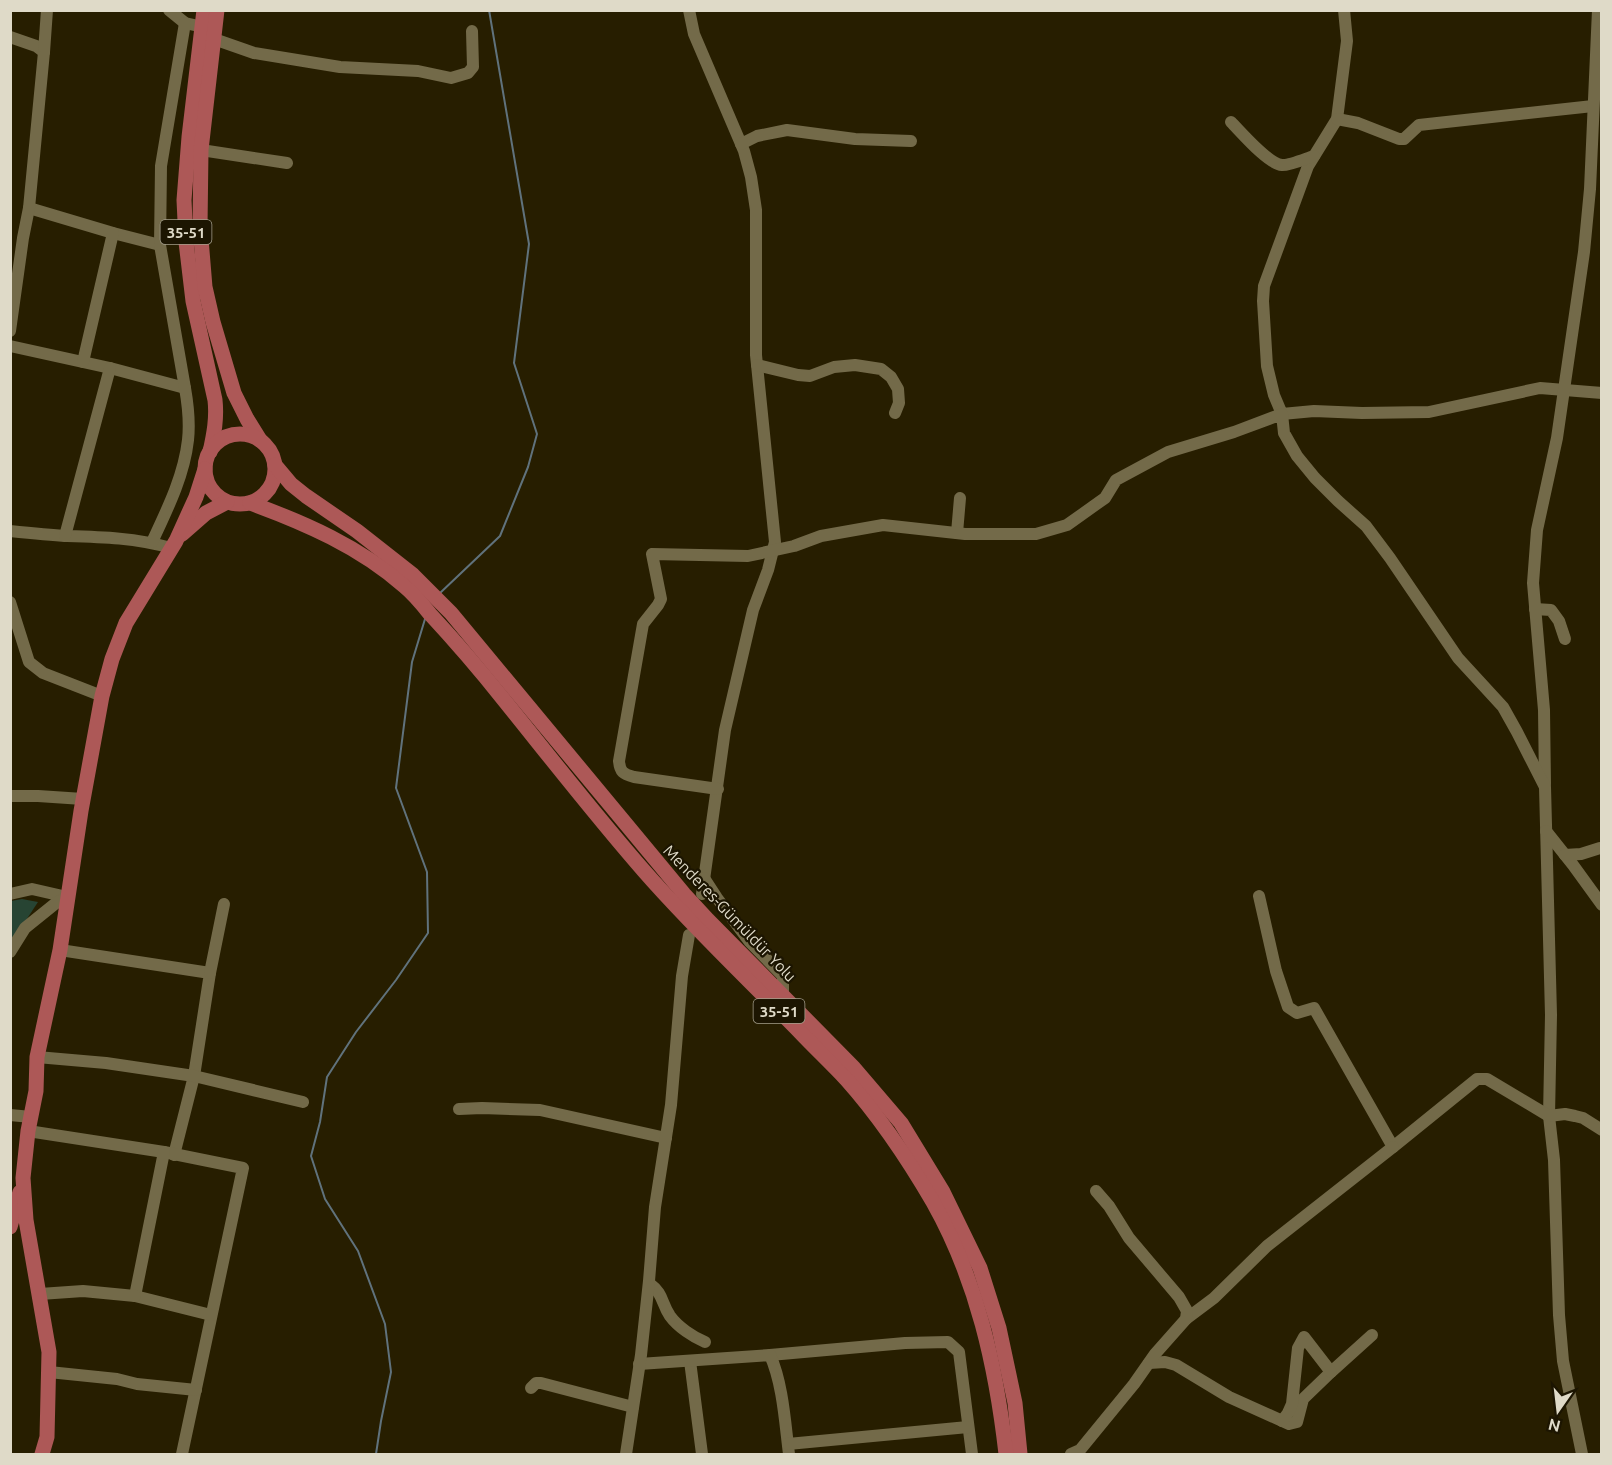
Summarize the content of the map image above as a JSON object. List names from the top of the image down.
{
  "streets": {
    "main road": ["35-51", "Menderes-Gümüldür Yolu"]
  },
  "crossings": [
    ["35-51", "Menderes-Gümüldür Yolu"]
  ],
  "north": "bottom"
}
